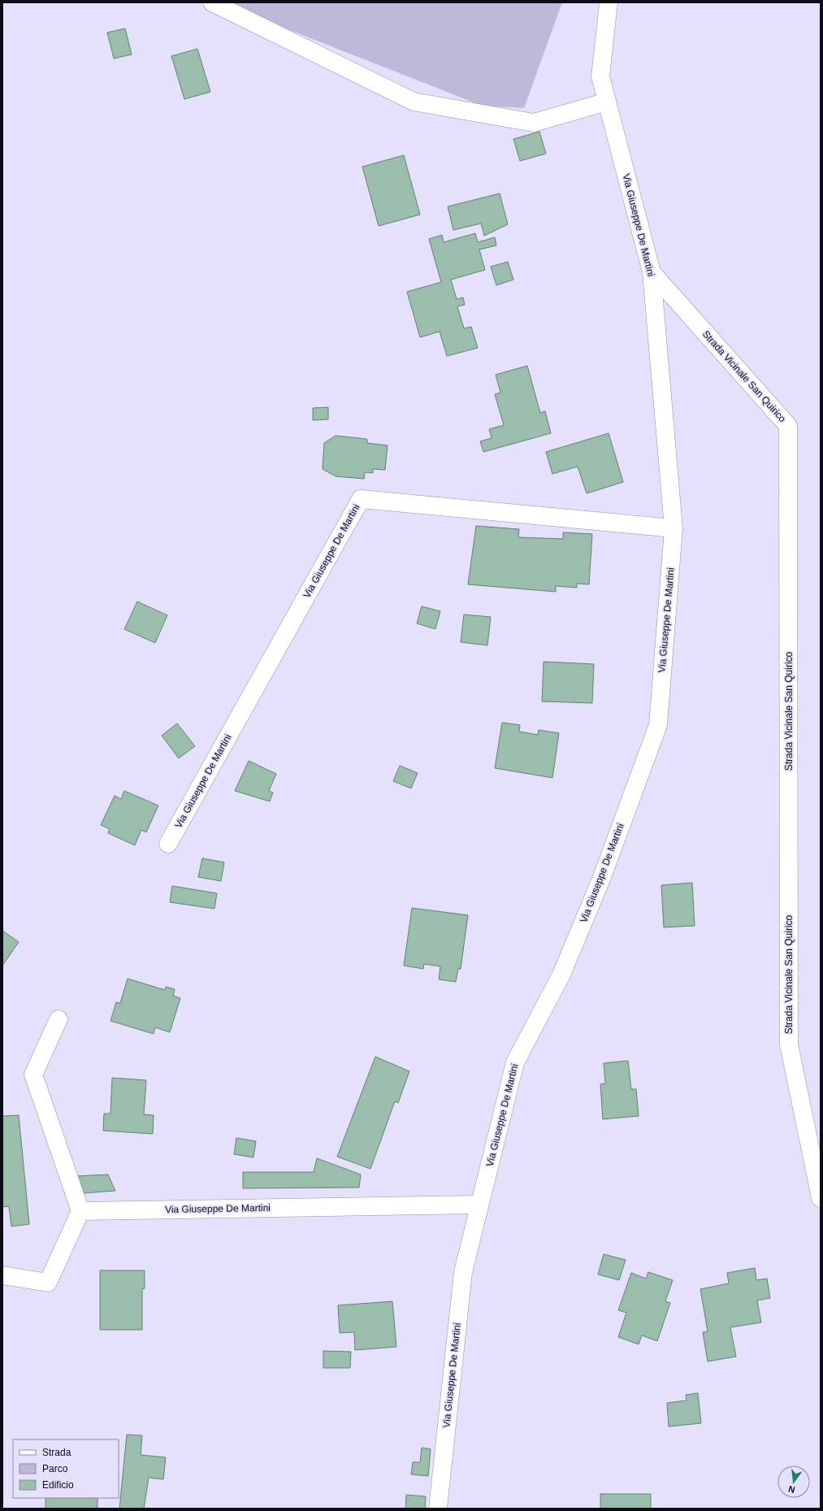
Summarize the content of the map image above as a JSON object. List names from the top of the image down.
{
  "streets": {
    "street": ["Via Giuseppe De Martini", "Strada Vicinale San Quirico"]
  },
  "crossings": [
    ["Via Giuseppe De Martini", "Strada Vicinale San Quirico"]
  ],
  "legend": ["Strada", "Parco", "Edificio"],
  "north": "bottom"
}
